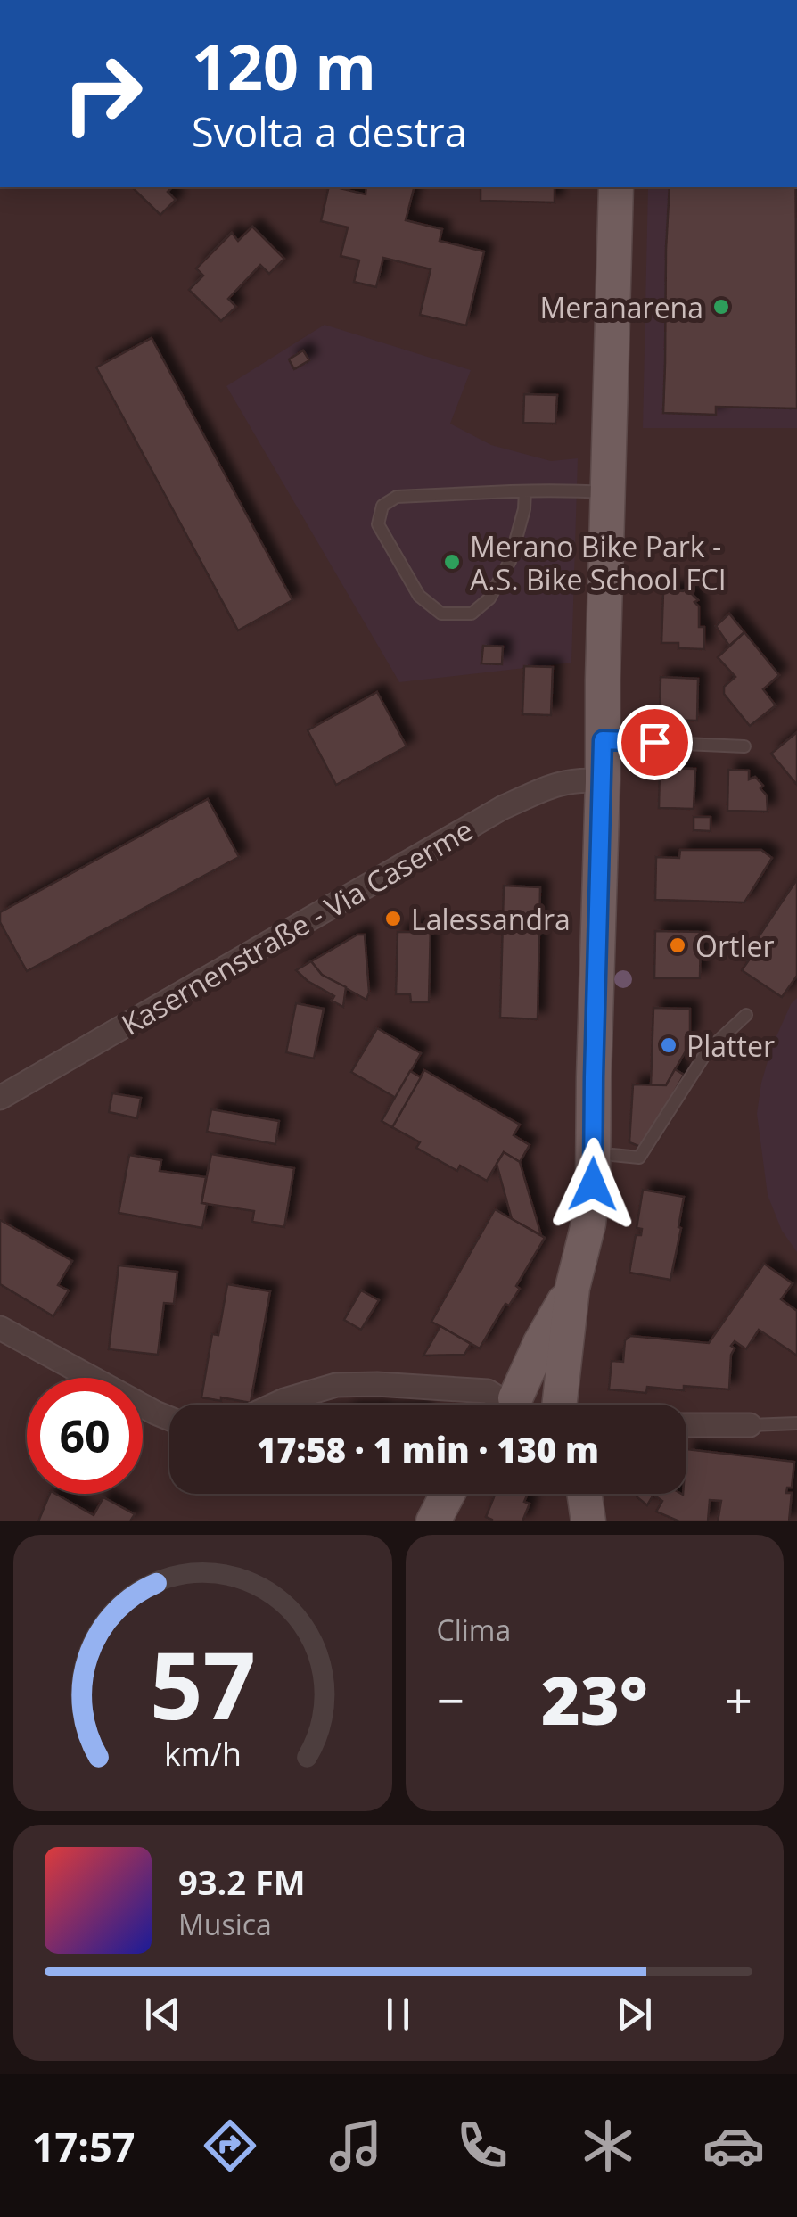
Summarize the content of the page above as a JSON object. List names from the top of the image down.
{
  "streets": {
    "street": ["Kasernenstraße - Via Caserme"]
  },
  "places": [
    "Meranarena",
    "Merano Bike Park - A.S. Bike School FCI",
    "Lalessandra",
    "Ortler",
    "Platter"
  ],
  "page": {
    "turn": ["120 m", "Svolta a destra"],
    "limit": "60",
    "trip": "17:58 · 1 min · 130 m",
    "tile": "Clima",
    "heat": ["−", "23°", "+"],
    "song": ["93.2 FM", "Musica"],
    "tabs": "17:57",
    "gauge": ["57", "km/h"]
  }
}
